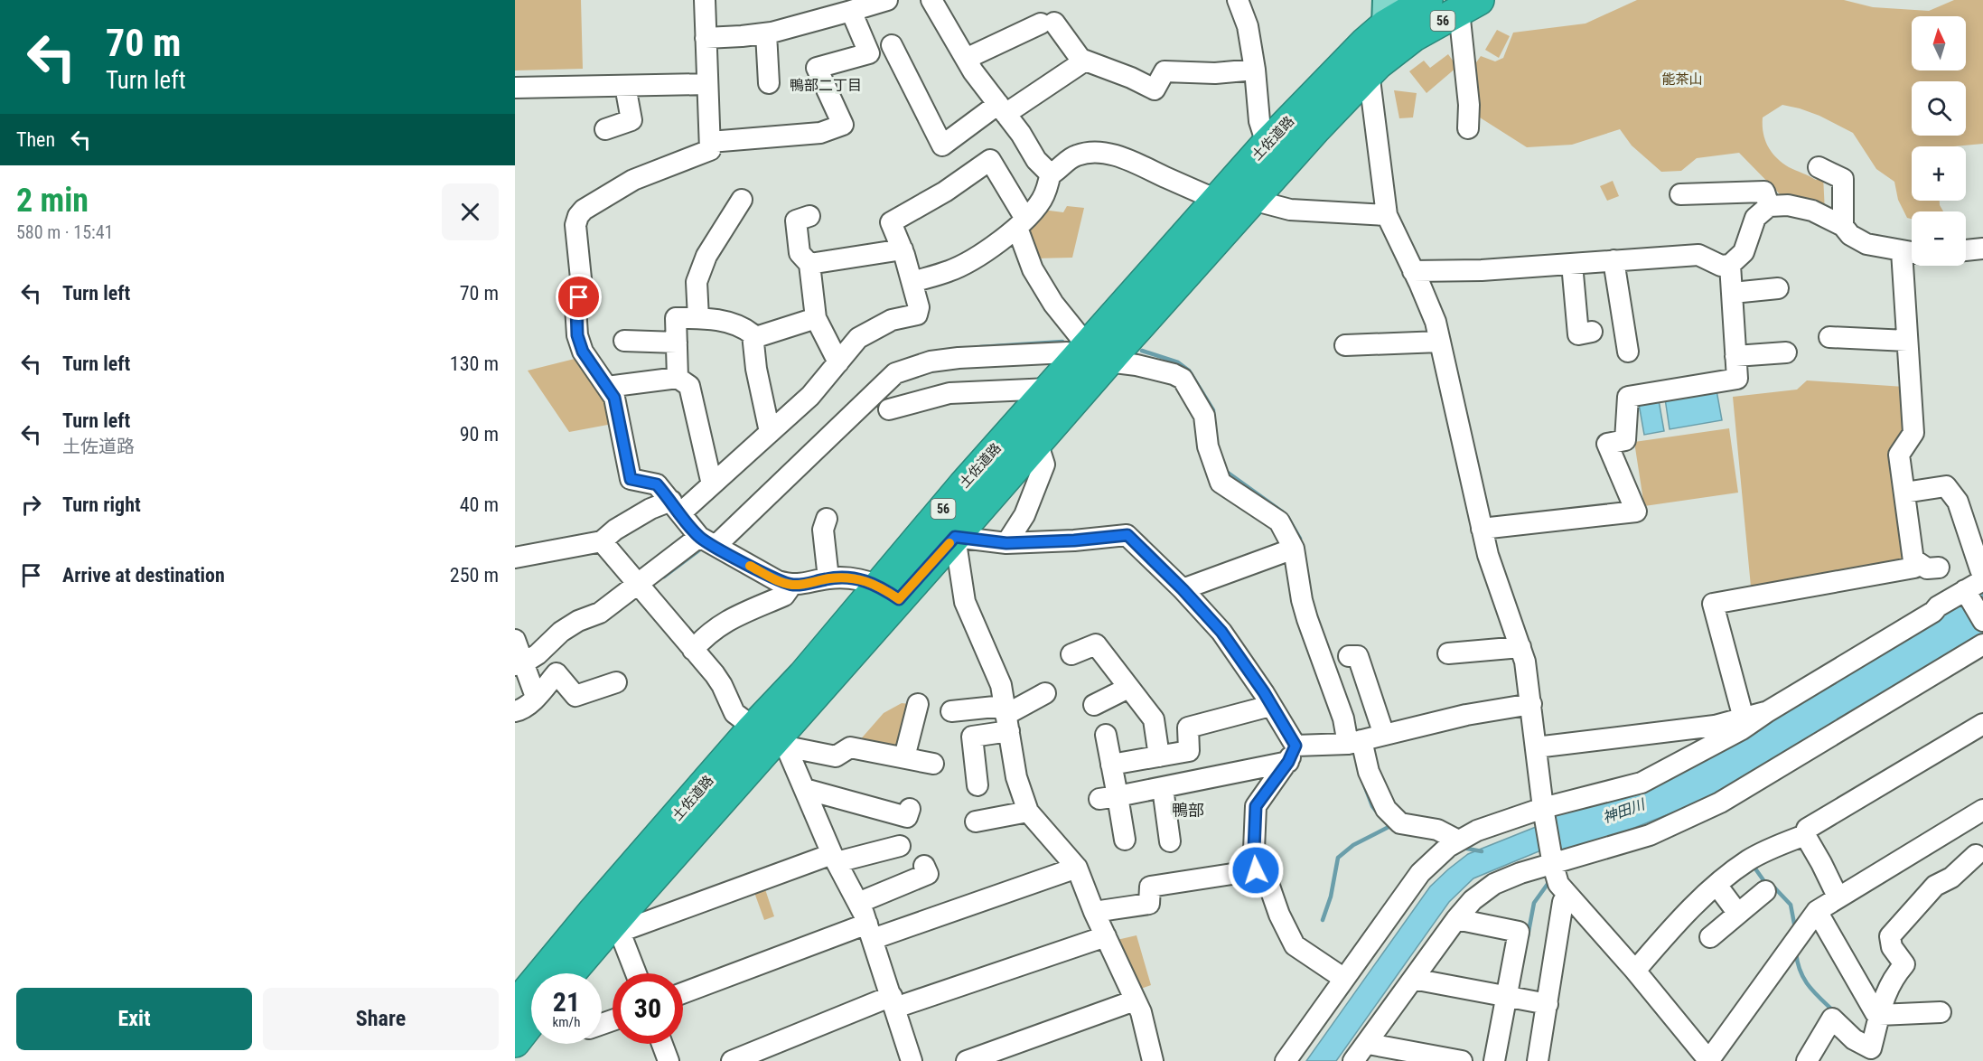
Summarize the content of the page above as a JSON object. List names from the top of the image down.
{
  "streets": {
    "highway": ["56", "土佐道路"]
  },
  "districts": ["鴨部二丁目", "鴨部"],
  "water": ["神田川"],
  "parks": ["能茶山"],
  "north": "top",
  "page": {
    "turn": ["70 m", "Turn left"],
    "map_buttons": ["+", "−"],
    "then": "Then",
    "heading": ["2 min", "580 m · 15:41"],
    "list": [
      {
        "name": "Turn left",
        "value": "70 m"
      },
      {
        "name": "Turn left",
        "value": "130 m"
      },
      {
        "name": "Turn left",
        "note": "土佐道路",
        "value": "90 m"
      },
      {
        "name": "Turn right",
        "value": "40 m"
      },
      {
        "name": "Arrive at destination",
        "value": "250 m"
      }
    ],
    "speed": "21 km/h",
    "limit": "30",
    "buttons": ["Exit", "Share"]
  }
}
